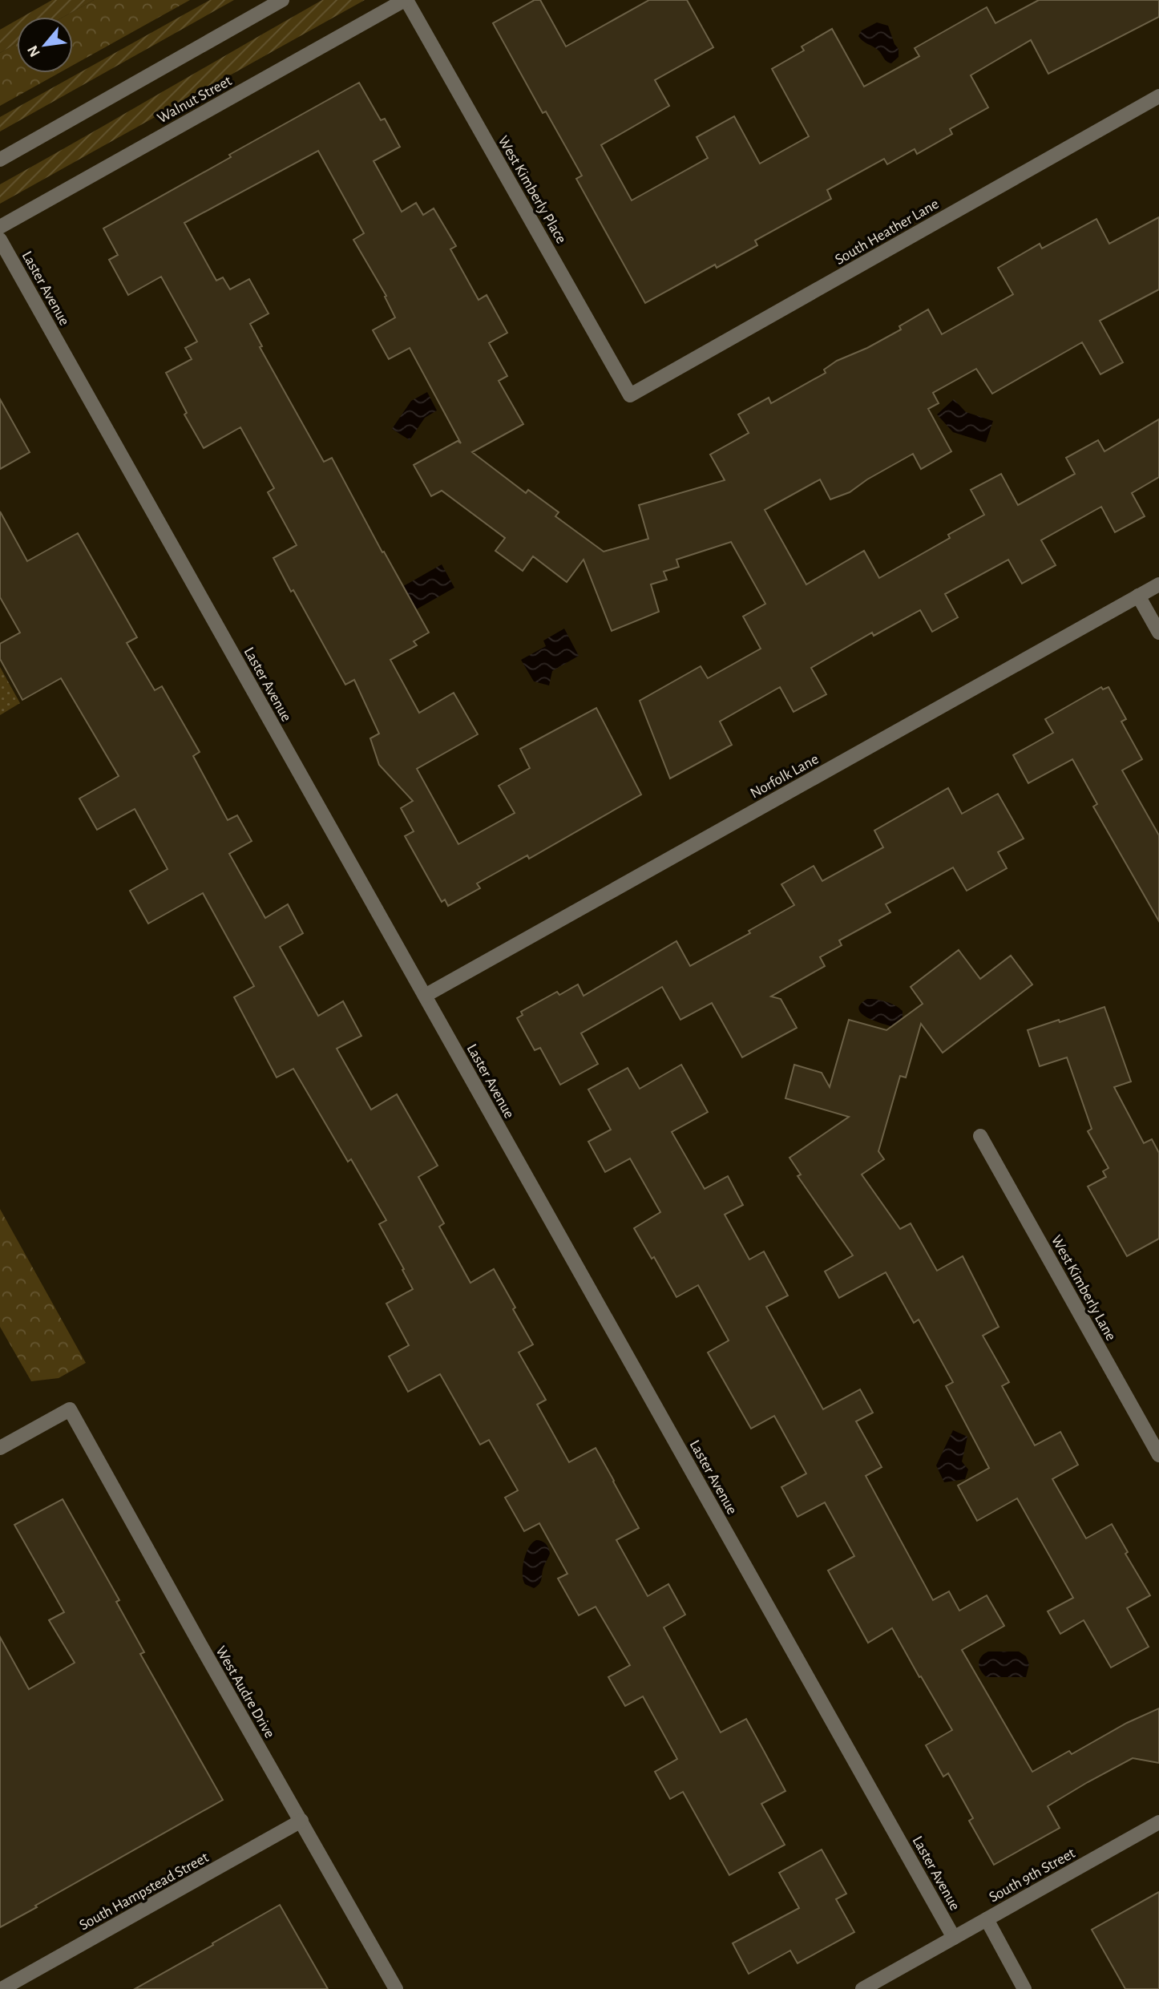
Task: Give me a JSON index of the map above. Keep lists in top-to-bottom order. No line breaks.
{"streets":{"street":["Walnut Street","West Kimberly Place","South Heather Lane","Laster Avenue","Norfolk Lane","West Kimberly Lane","West Audre Drive","South 9th Street","South Hampstead Street"]},"crossings":[["Walnut Street","West Kimberly Place"],["West Kimberly Place","South Heather Lane"],["Laster Avenue","Norfolk Lane"],["Laster Avenue","South 9th Street"],["West Audre Drive","South Hampstead Street"]],"north":"bottom left"}
